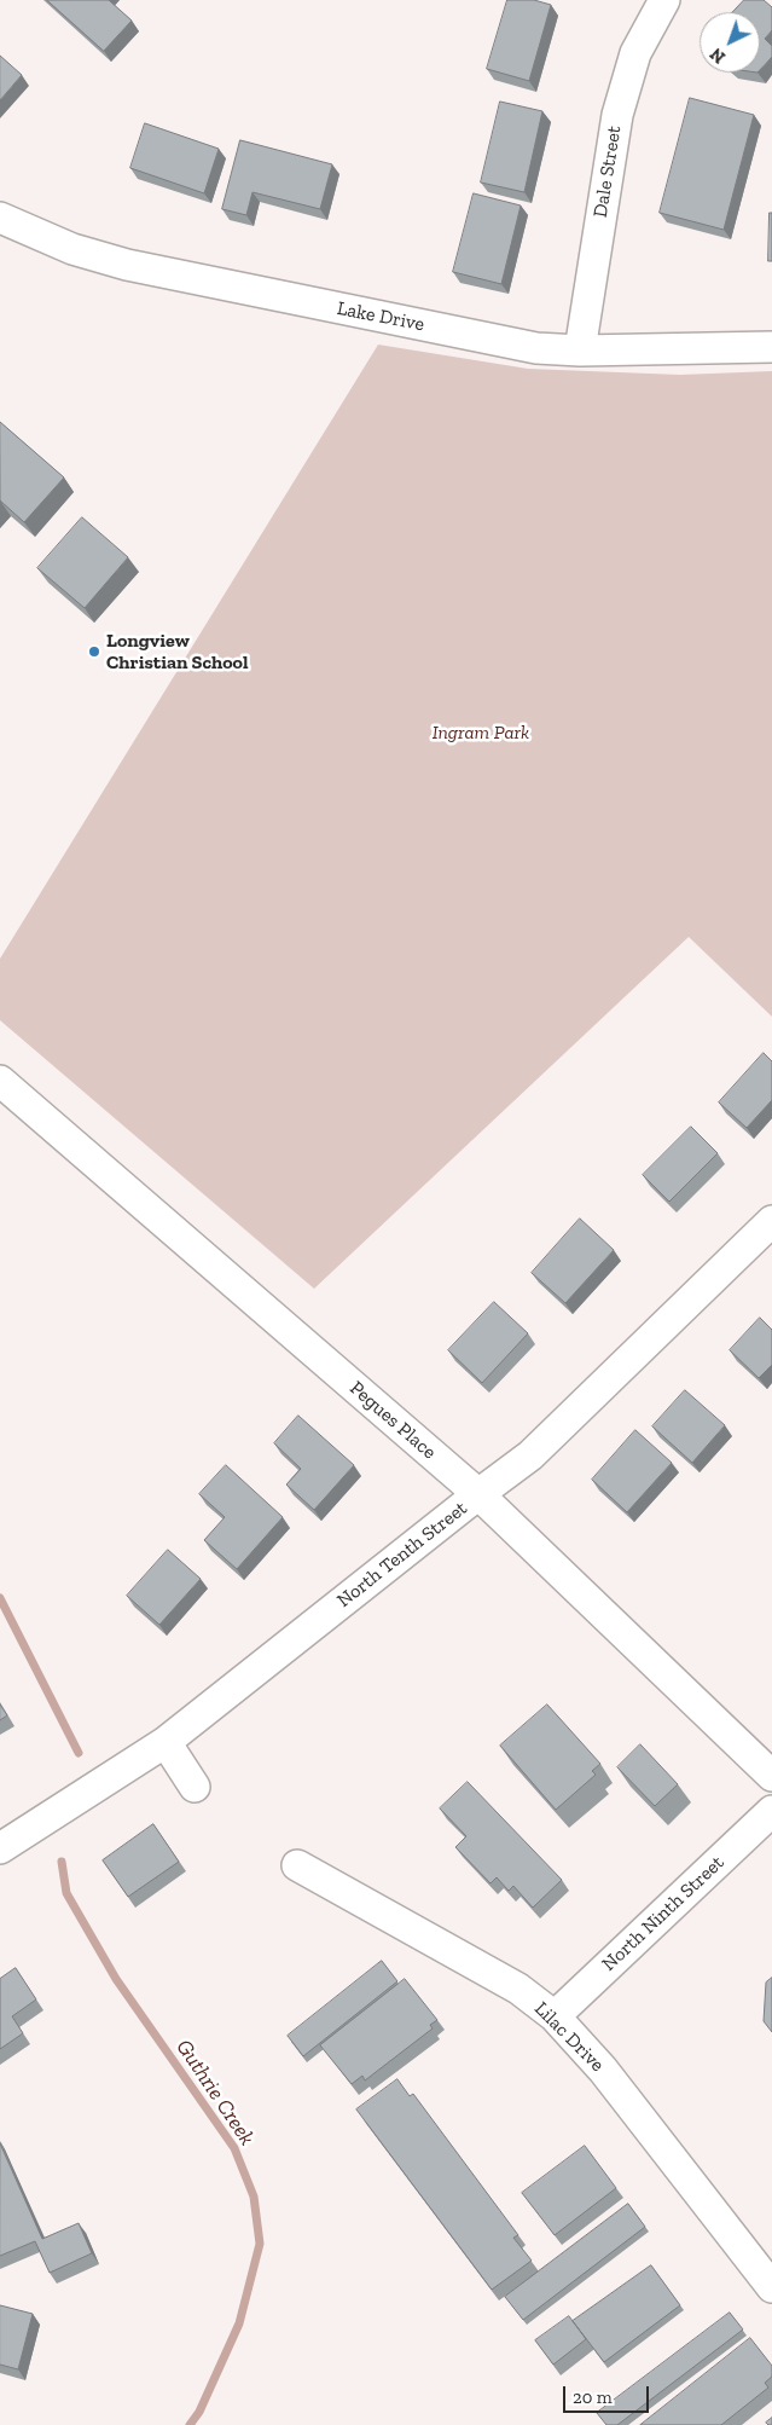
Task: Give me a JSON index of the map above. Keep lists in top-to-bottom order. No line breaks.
{"streets":{"street":["Dale Street","Lake Drive","Pegues Place","North Tenth Street","North Ninth Street","Lilac Drive"]},"crossings":[["Dale Street","Lake Drive"],["Pegues Place","North Tenth Street"],["North Ninth Street","Lilac Drive"]],"water":["Guthrie Creek"],"parks":["Ingram Park"],"places":["Longview Christian School"],"scale_bar":"20 m","north":"bottom left"}
